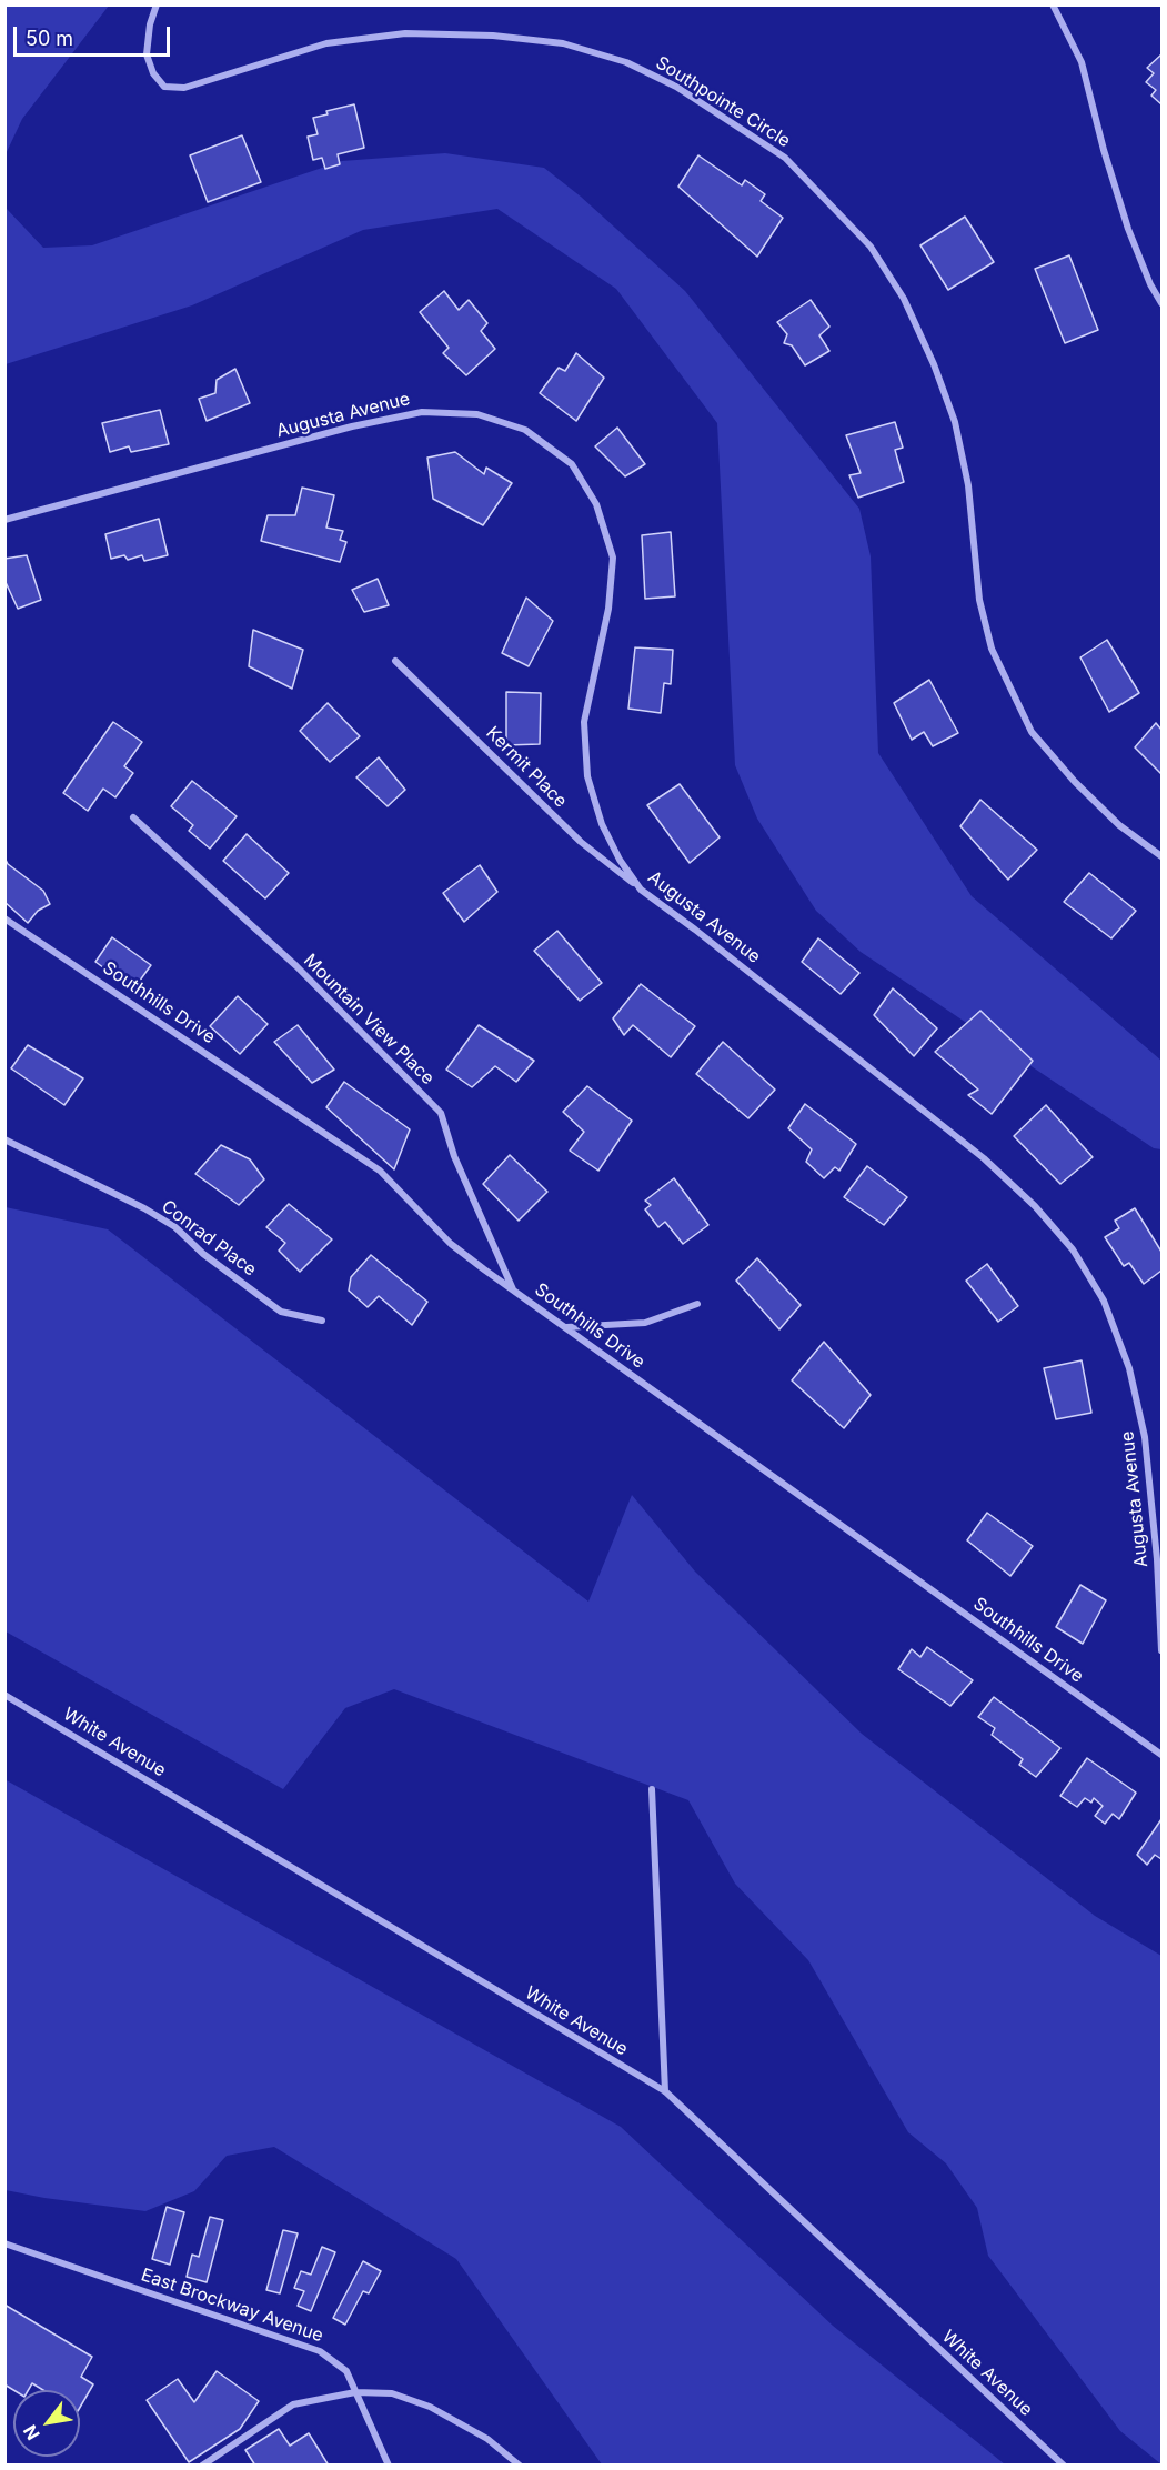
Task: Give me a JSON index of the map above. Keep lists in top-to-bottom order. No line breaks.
{"streets":{"street":["Southpointe Circle","Augusta Avenue","Kermit Place","Southhills Drive","Mountain View Place","Conrad Place","White Avenue","East Brockway Avenue"]},"crossings":[["Augusta Avenue","Kermit Place"],["Southhills Drive","Mountain View Place"]],"scale_bar":"50 m","north":"bottom left"}
